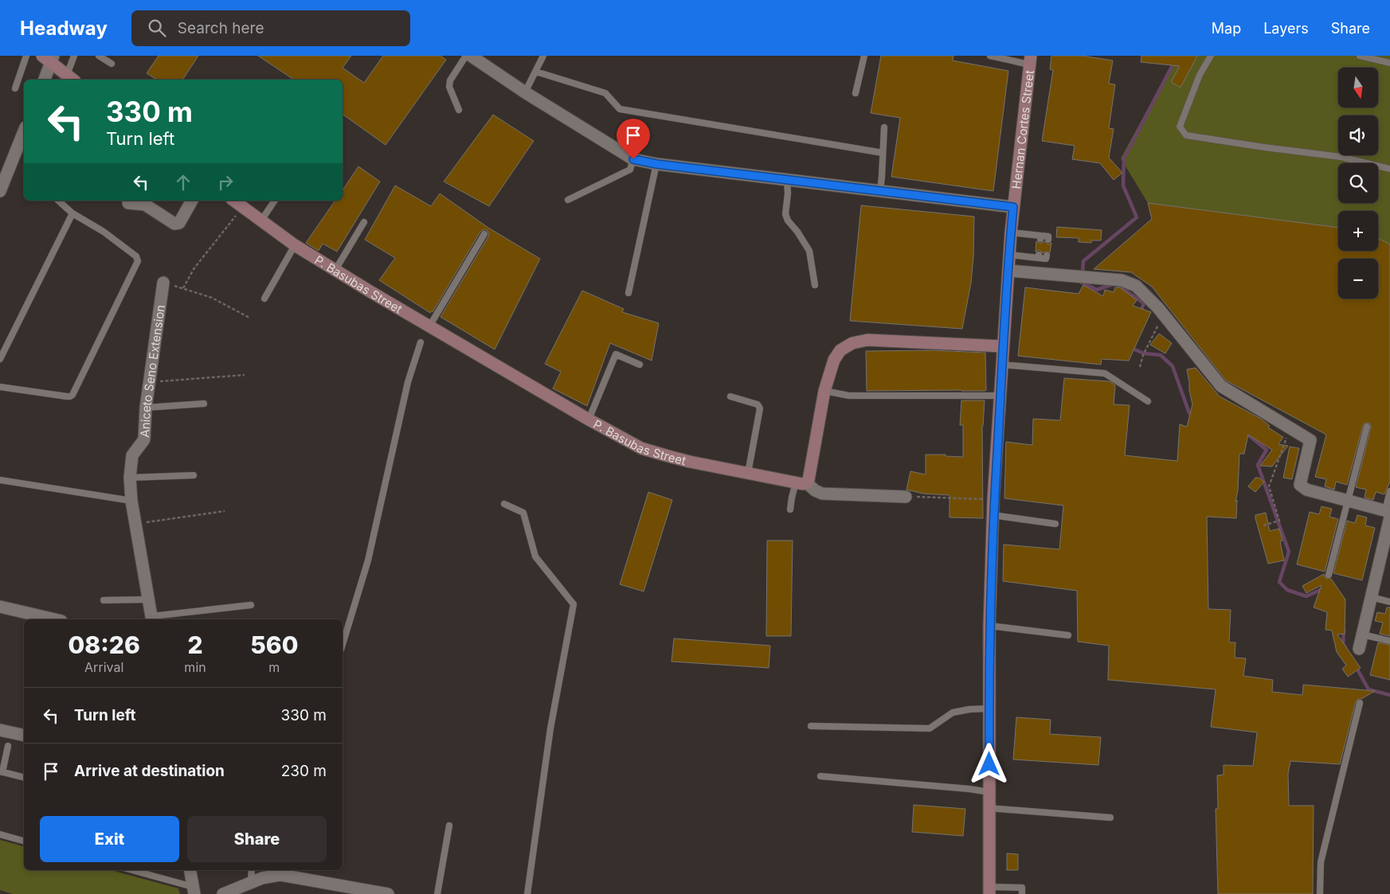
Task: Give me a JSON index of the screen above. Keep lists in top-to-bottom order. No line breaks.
{"streets":{"street":["Hernan Cortes Street","P. Basubas Street","Aniceto Seno Extension"]},"north":"bottom","page":{"header":"Headway","search":"Search here","nav":["Map","Layers","Share"],"map_buttons":["+","−"],"turn":["330 m","Turn left"],"eta":["08:26","Arrival","2","min","560","m"],"list":[{"name":"Turn left","value":"330 m"},{"name":"Arrive at destination","value":"230 m"}],"buttons":["Exit","Share"]}}
